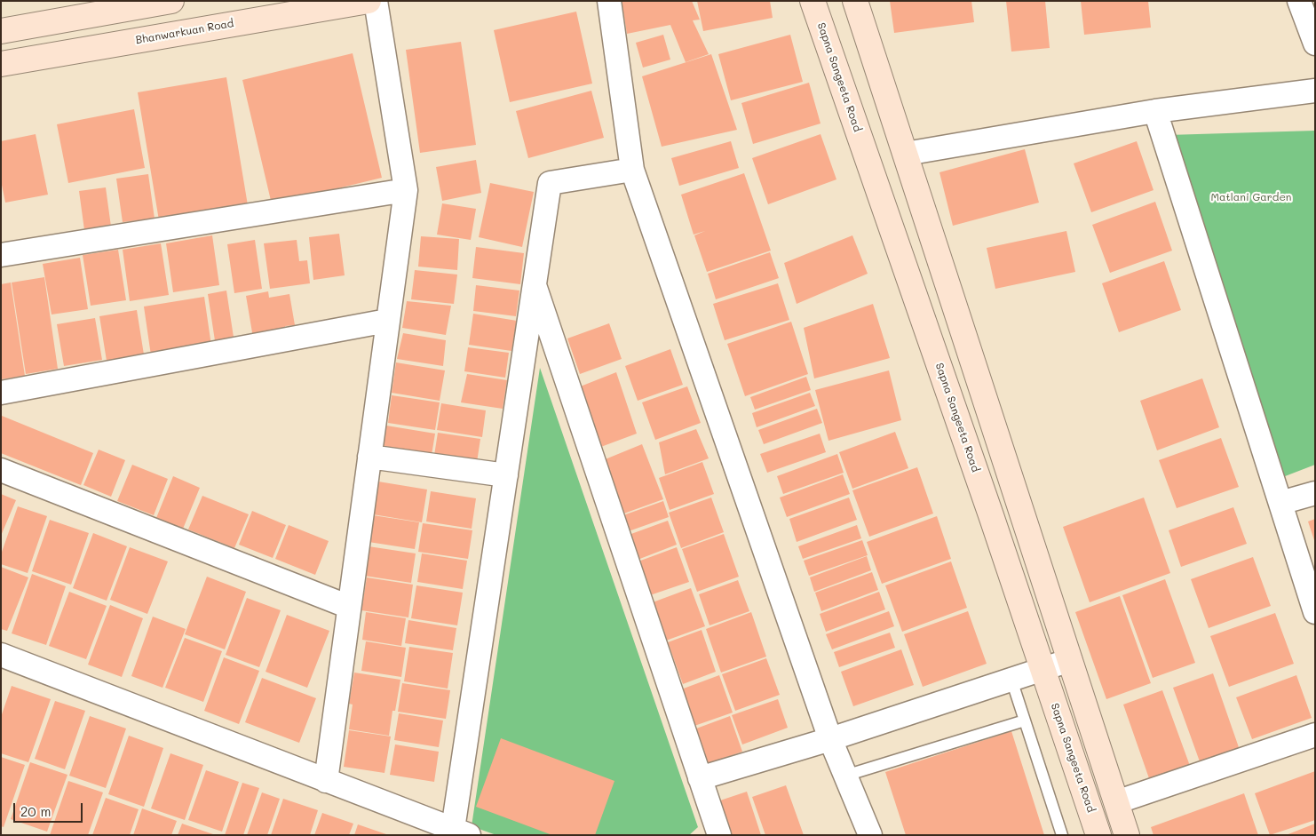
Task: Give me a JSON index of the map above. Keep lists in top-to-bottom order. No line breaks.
{"streets":{"main road":["Bhanwarkuan Road","Sapna Sangeeta Road"]},"parks":["Matlani Garden"],"scale_bar":"20 m"}
